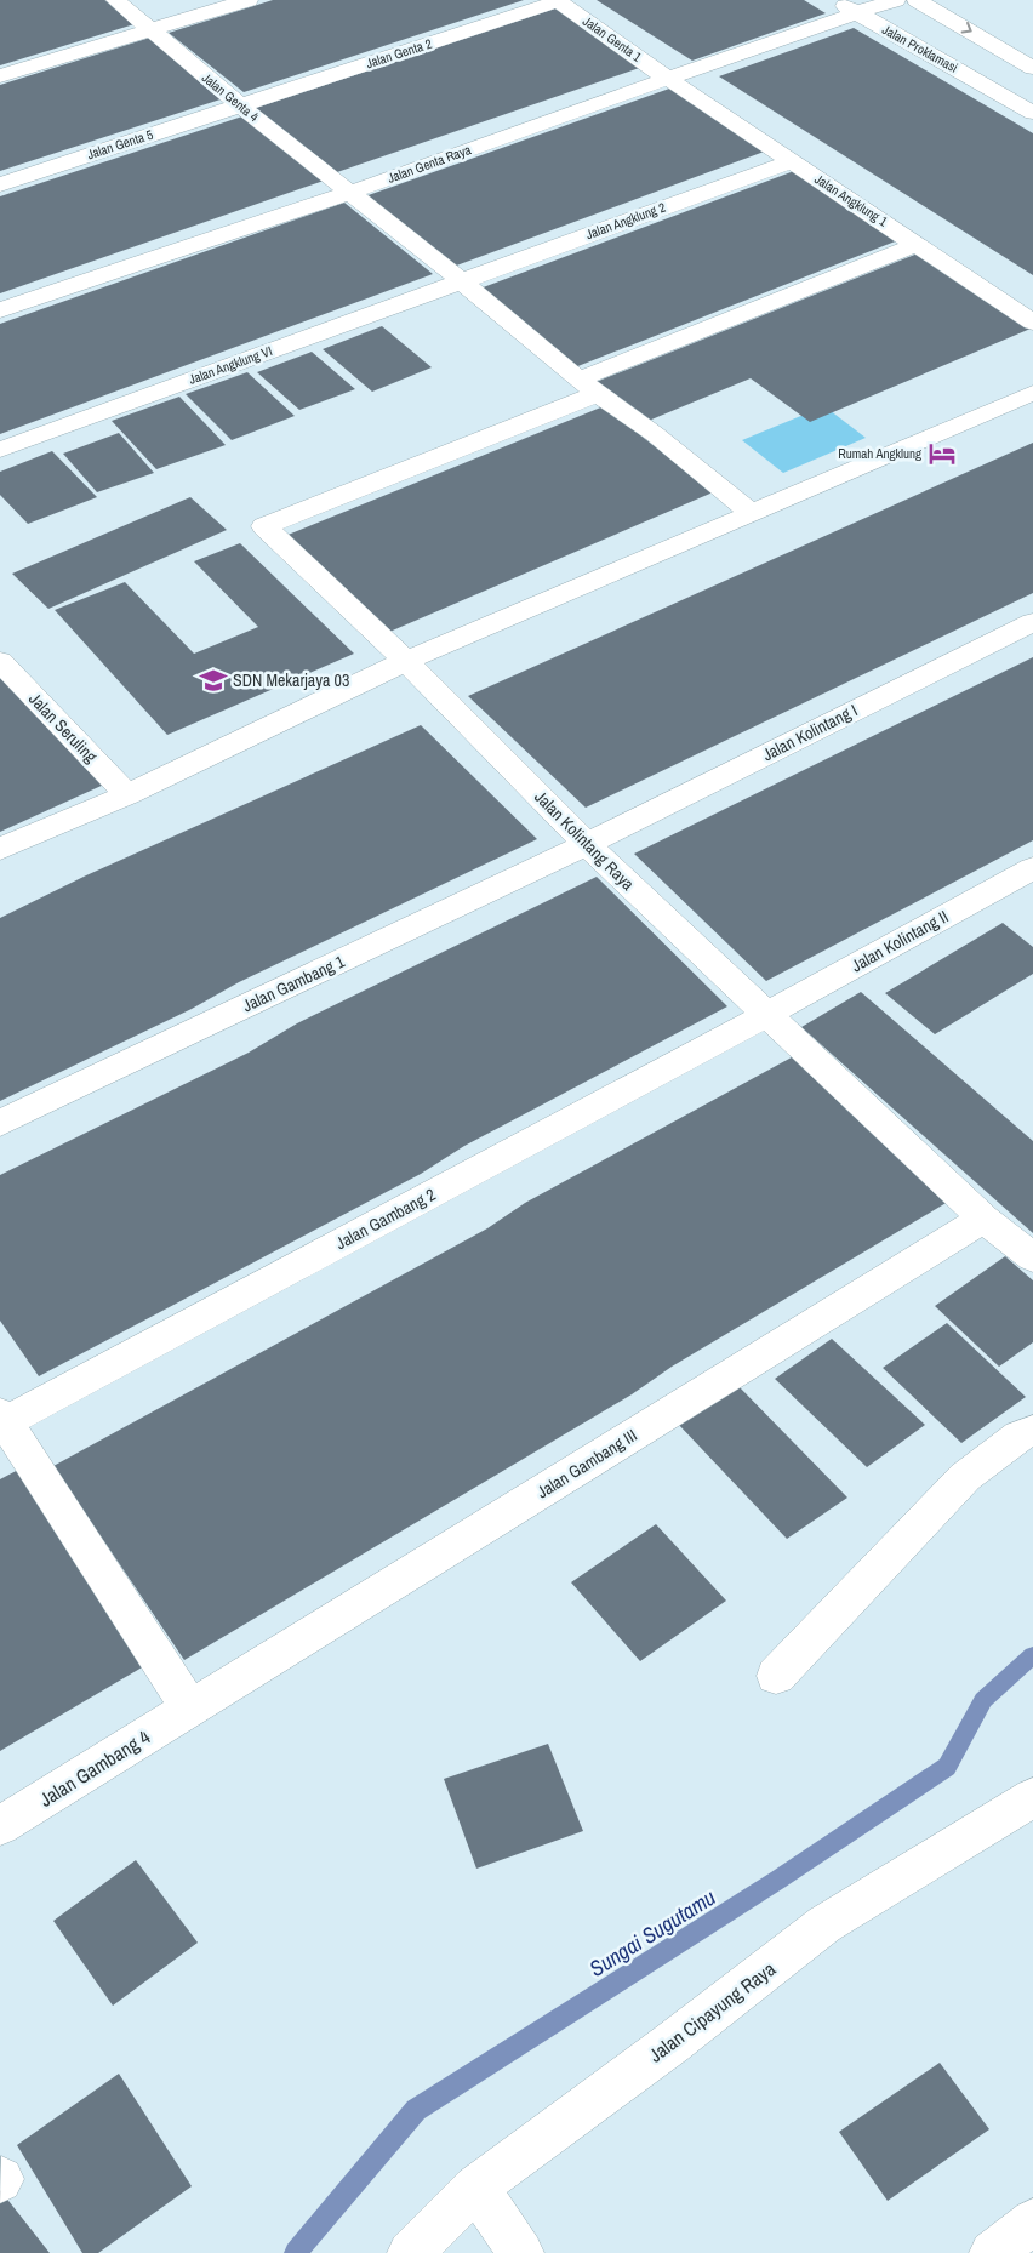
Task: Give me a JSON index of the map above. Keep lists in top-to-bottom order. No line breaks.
{"streets":{"street":["Jalan Genta 1","Jalan Proklamasi","Jalan Genta 2","Jalan Genta 4","Jalan Genta 5","Jalan Genta Raya","Jalan Angklung 1","Jalan Angklung 2","Jalan Angklung VI","Jalan Seruling","Jalan Kolintang I","Jalan Kolintang Raya","Jalan Kolintang II","Jalan Gambang 1","Jalan Gambang 2","Jalan Gambang III","Jalan Gambang 4","Jalan Cipayung Raya"]},"crossings":[["Jalan Genta 1","Jalan Genta 2"],["Jalan Genta 1","Jalan Genta Raya"],["Jalan Genta 1","Jalan Angklung 1"],["Jalan Proklamasi","Jalan Genta Raya"],["Jalan Genta 2","Jalan Genta 4"],["Jalan Genta 2","Jalan Genta 5"],["Jalan Genta 4","Jalan Genta 5"],["Jalan Genta 4","Jalan Genta Raya"],["Jalan Genta 4","Jalan Angklung 2"],["Jalan Genta 4","Jalan Angklung VI"],["Jalan Genta 4","Jalan Kolintang Raya"],["Jalan Genta Raya","Jalan Angklung 1"],["Jalan Angklung 1","Jalan Angklung 2"],["Jalan Angklung 2","Jalan Angklung VI"],["Jalan Kolintang I","Jalan Kolintang Raya"],["Jalan Kolintang I","Jalan Gambang 1"],["Jalan Kolintang Raya","Jalan Kolintang II"],["Jalan Kolintang Raya","Jalan Gambang 1"],["Jalan Kolintang Raya","Jalan Gambang 2"],["Jalan Kolintang Raya","Jalan Gambang III"],["Jalan Kolintang II","Jalan Gambang 2"],["Jalan Gambang III","Jalan Gambang 4"]],"water":["Sungai Sugutamu"],"places":{"hotel":["Rumah Angklung"],"school or university":["SDN Mekarjaya 03"]}}
